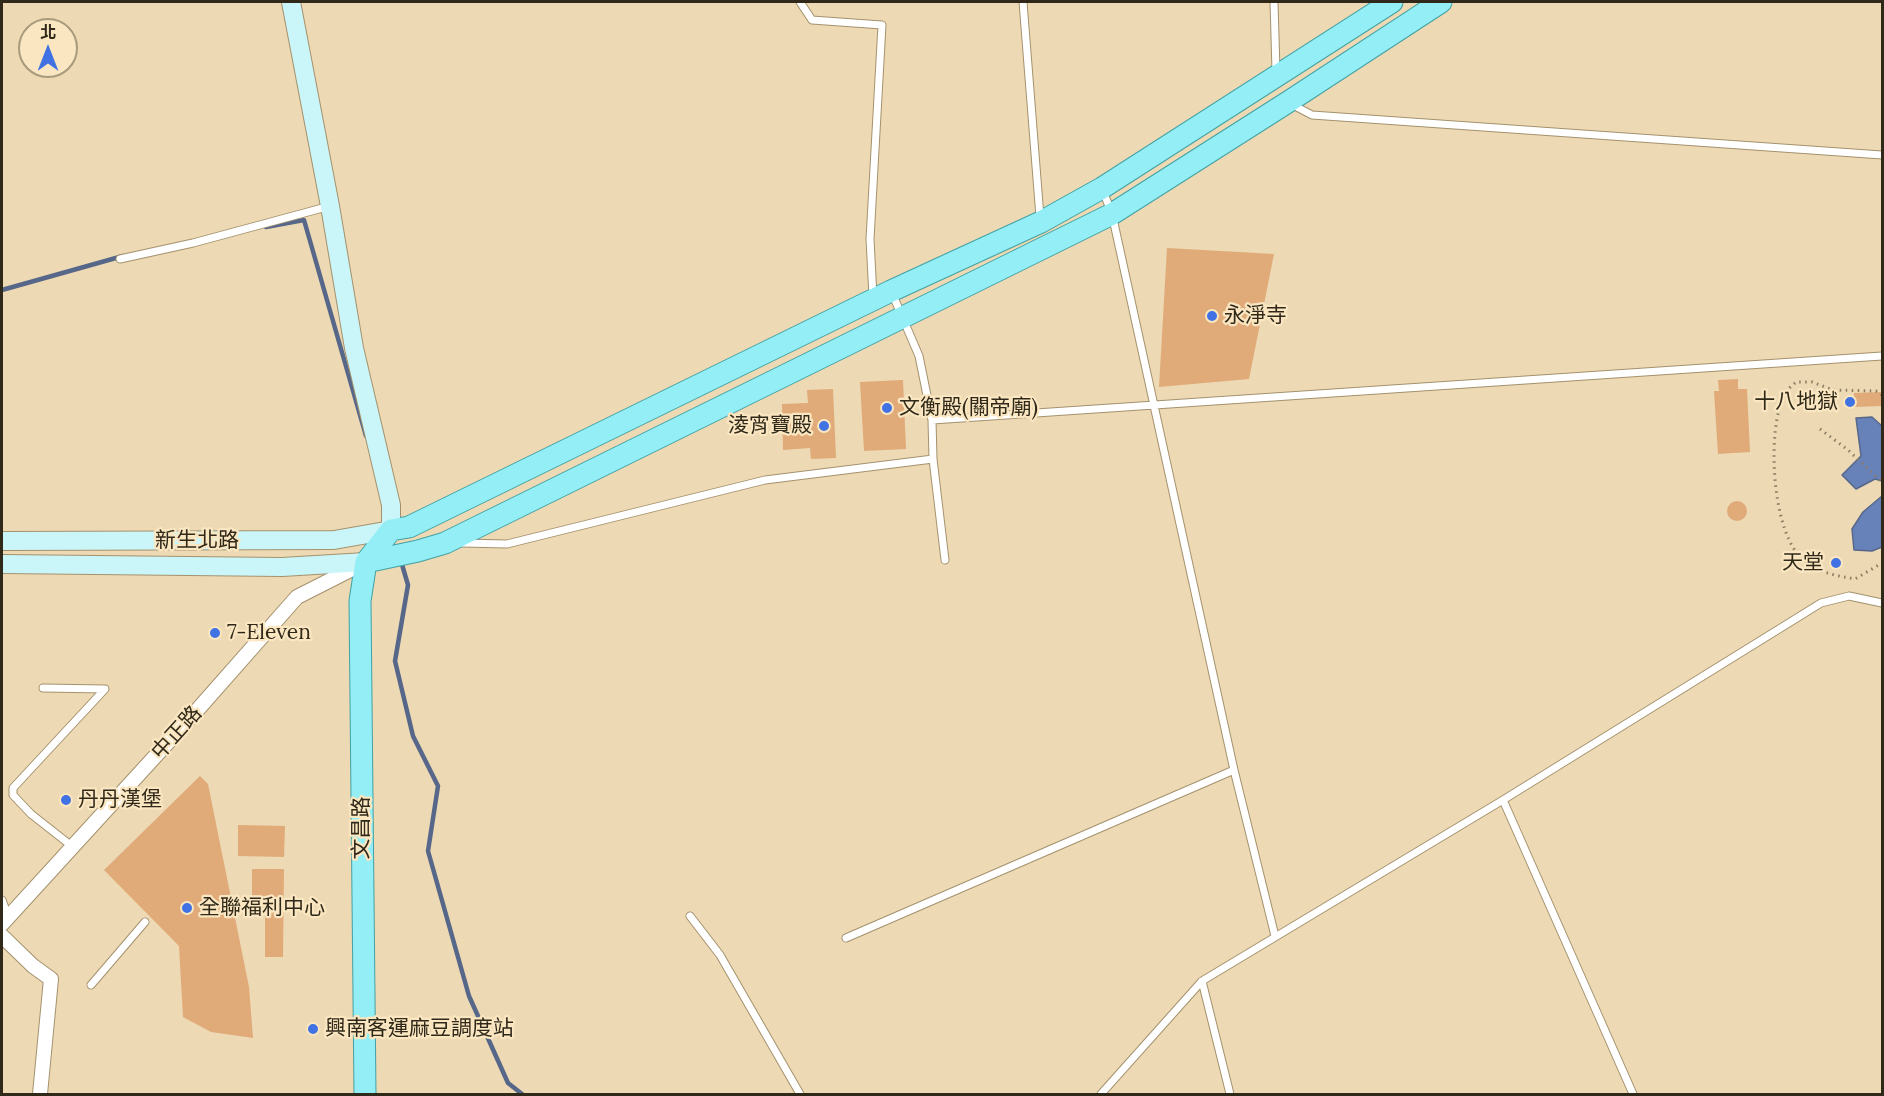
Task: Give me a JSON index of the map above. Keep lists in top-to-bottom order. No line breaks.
{"streets":{"main road":["新生北路","文昌路"],"street":["中正路"]},"crossings":[["新生北路","中正路"],["新生北路","文昌路"],["中正路","文昌路"]],"places":["永淨寺","十八地獄","文衡殿(關帝廟)","淩宵寶殿","天堂","7-Eleven","丹丹漢堡","全聯福利中心","興南客運麻豆調度站"],"north":"top"}
